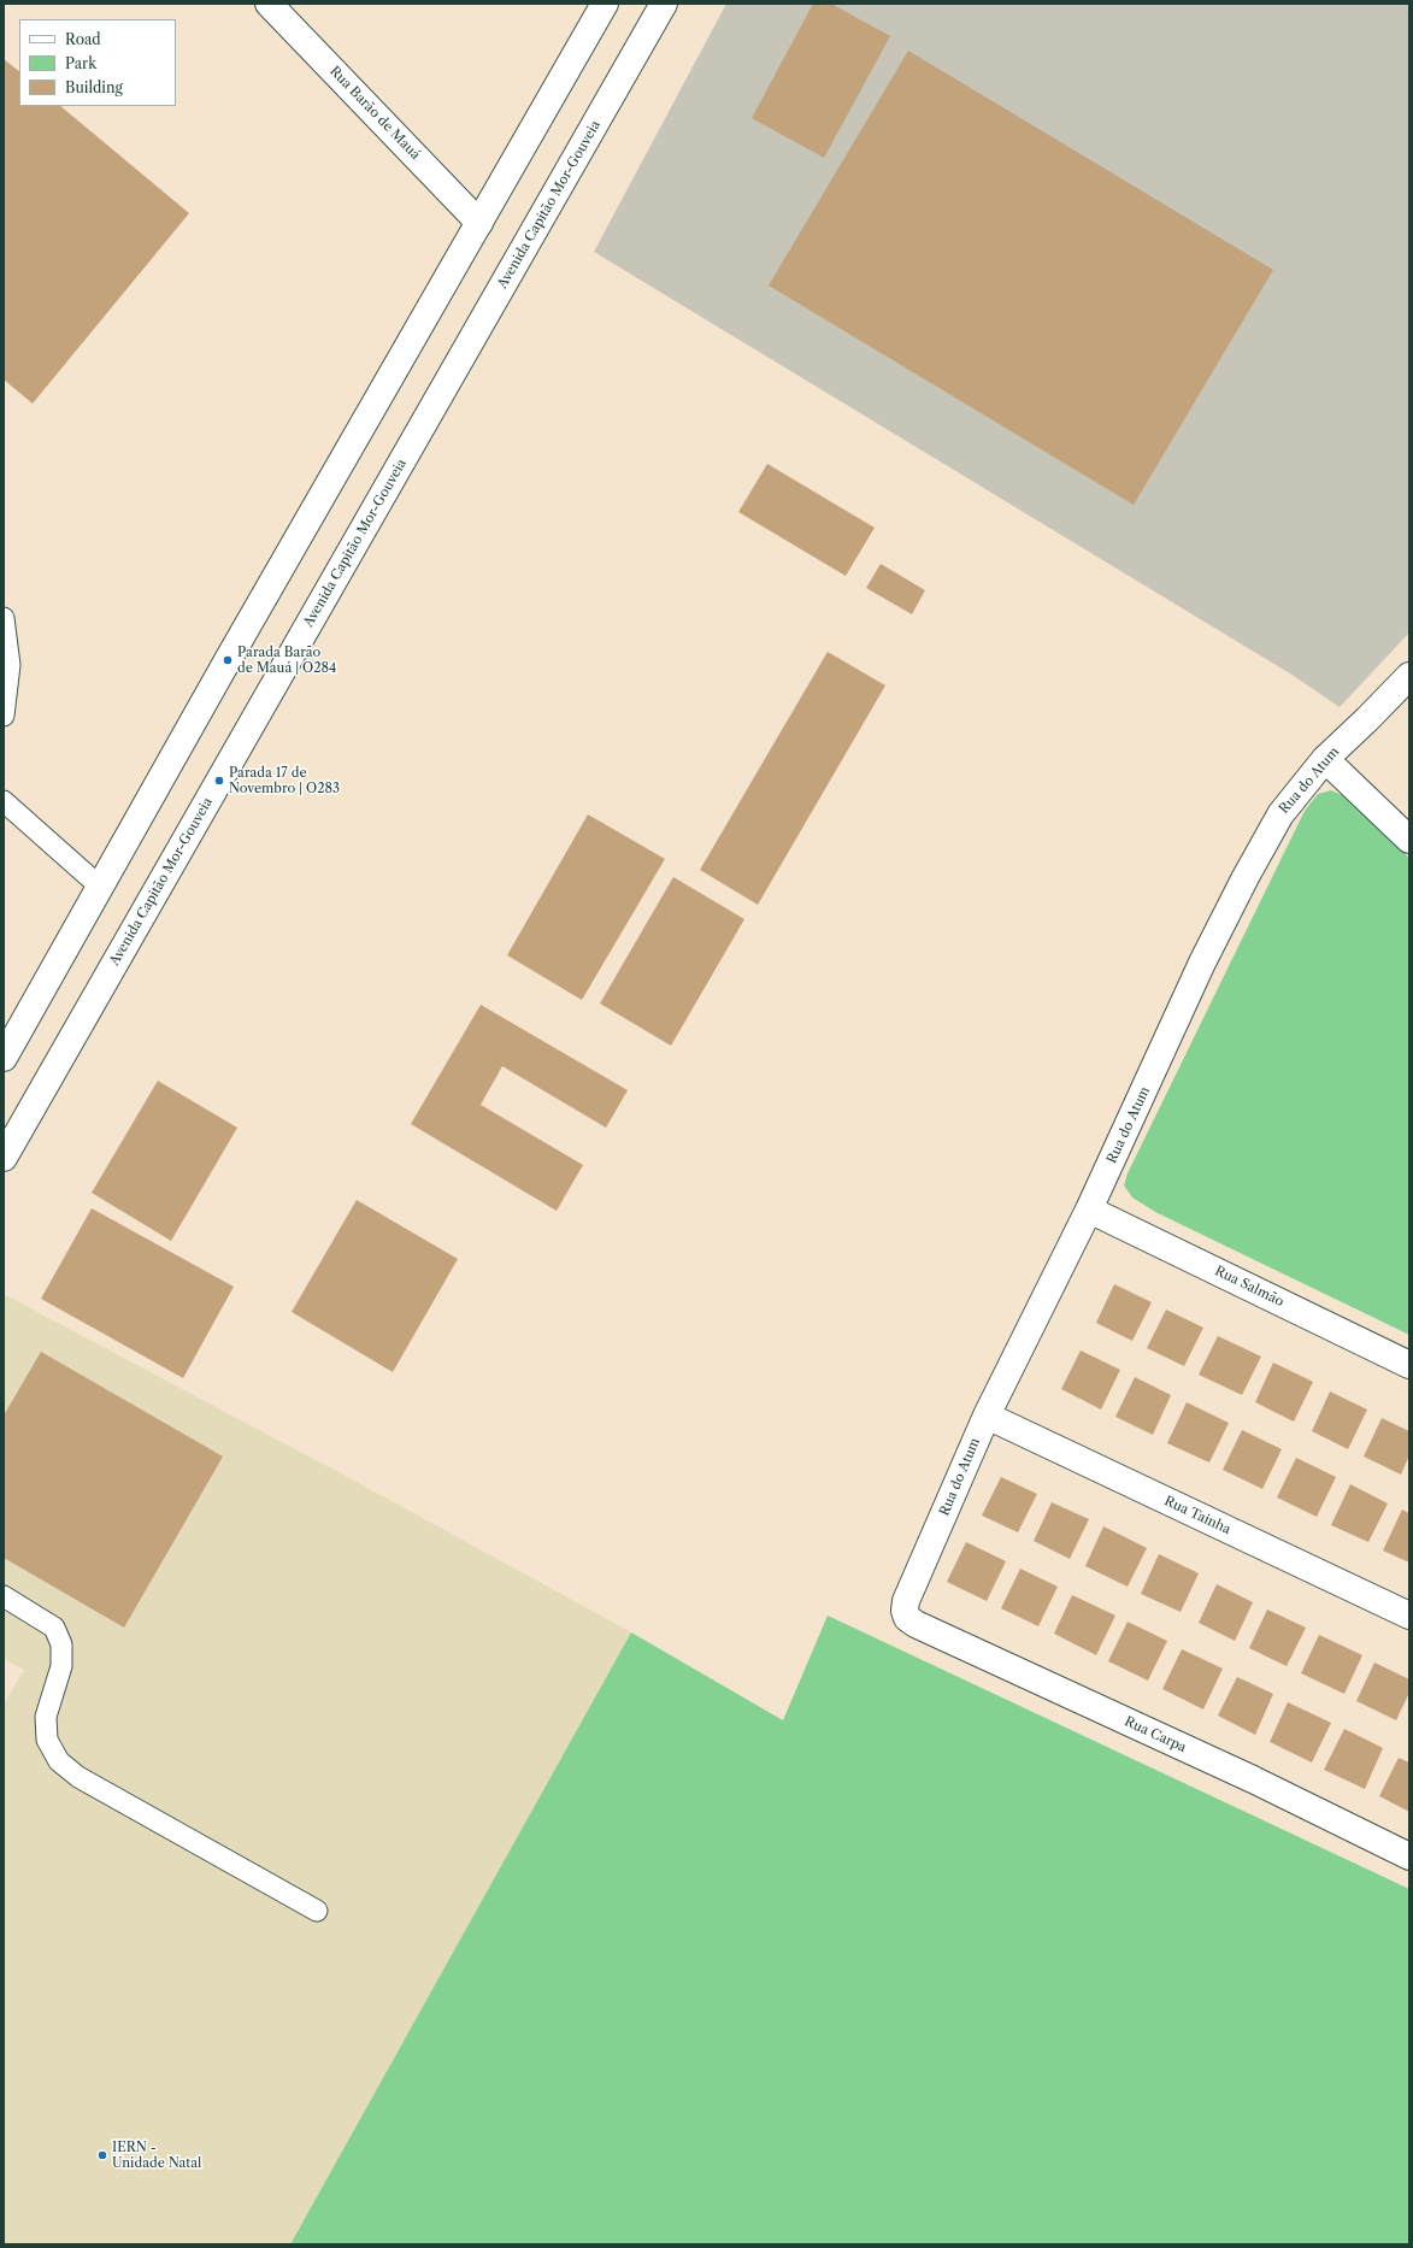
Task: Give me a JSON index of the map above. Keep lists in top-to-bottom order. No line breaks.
{"streets":{"street":["Rua Barão de Mauá","Avenida Capitão Mor-Gouveia","Rua do Atum","Rua Salmão","Rua Tainha","Rua Carpa"]},"crossings":[["Rua do Atum","Rua Salmão"],["Rua do Atum","Rua Tainha"],["Rua do Atum","Rua Carpa"]],"places":["Parada Barão de Mauá | O284","Parada 17 de Novembro | O283","IERN - Unidade Natal"],"legend":["Road","Park","Building"]}
